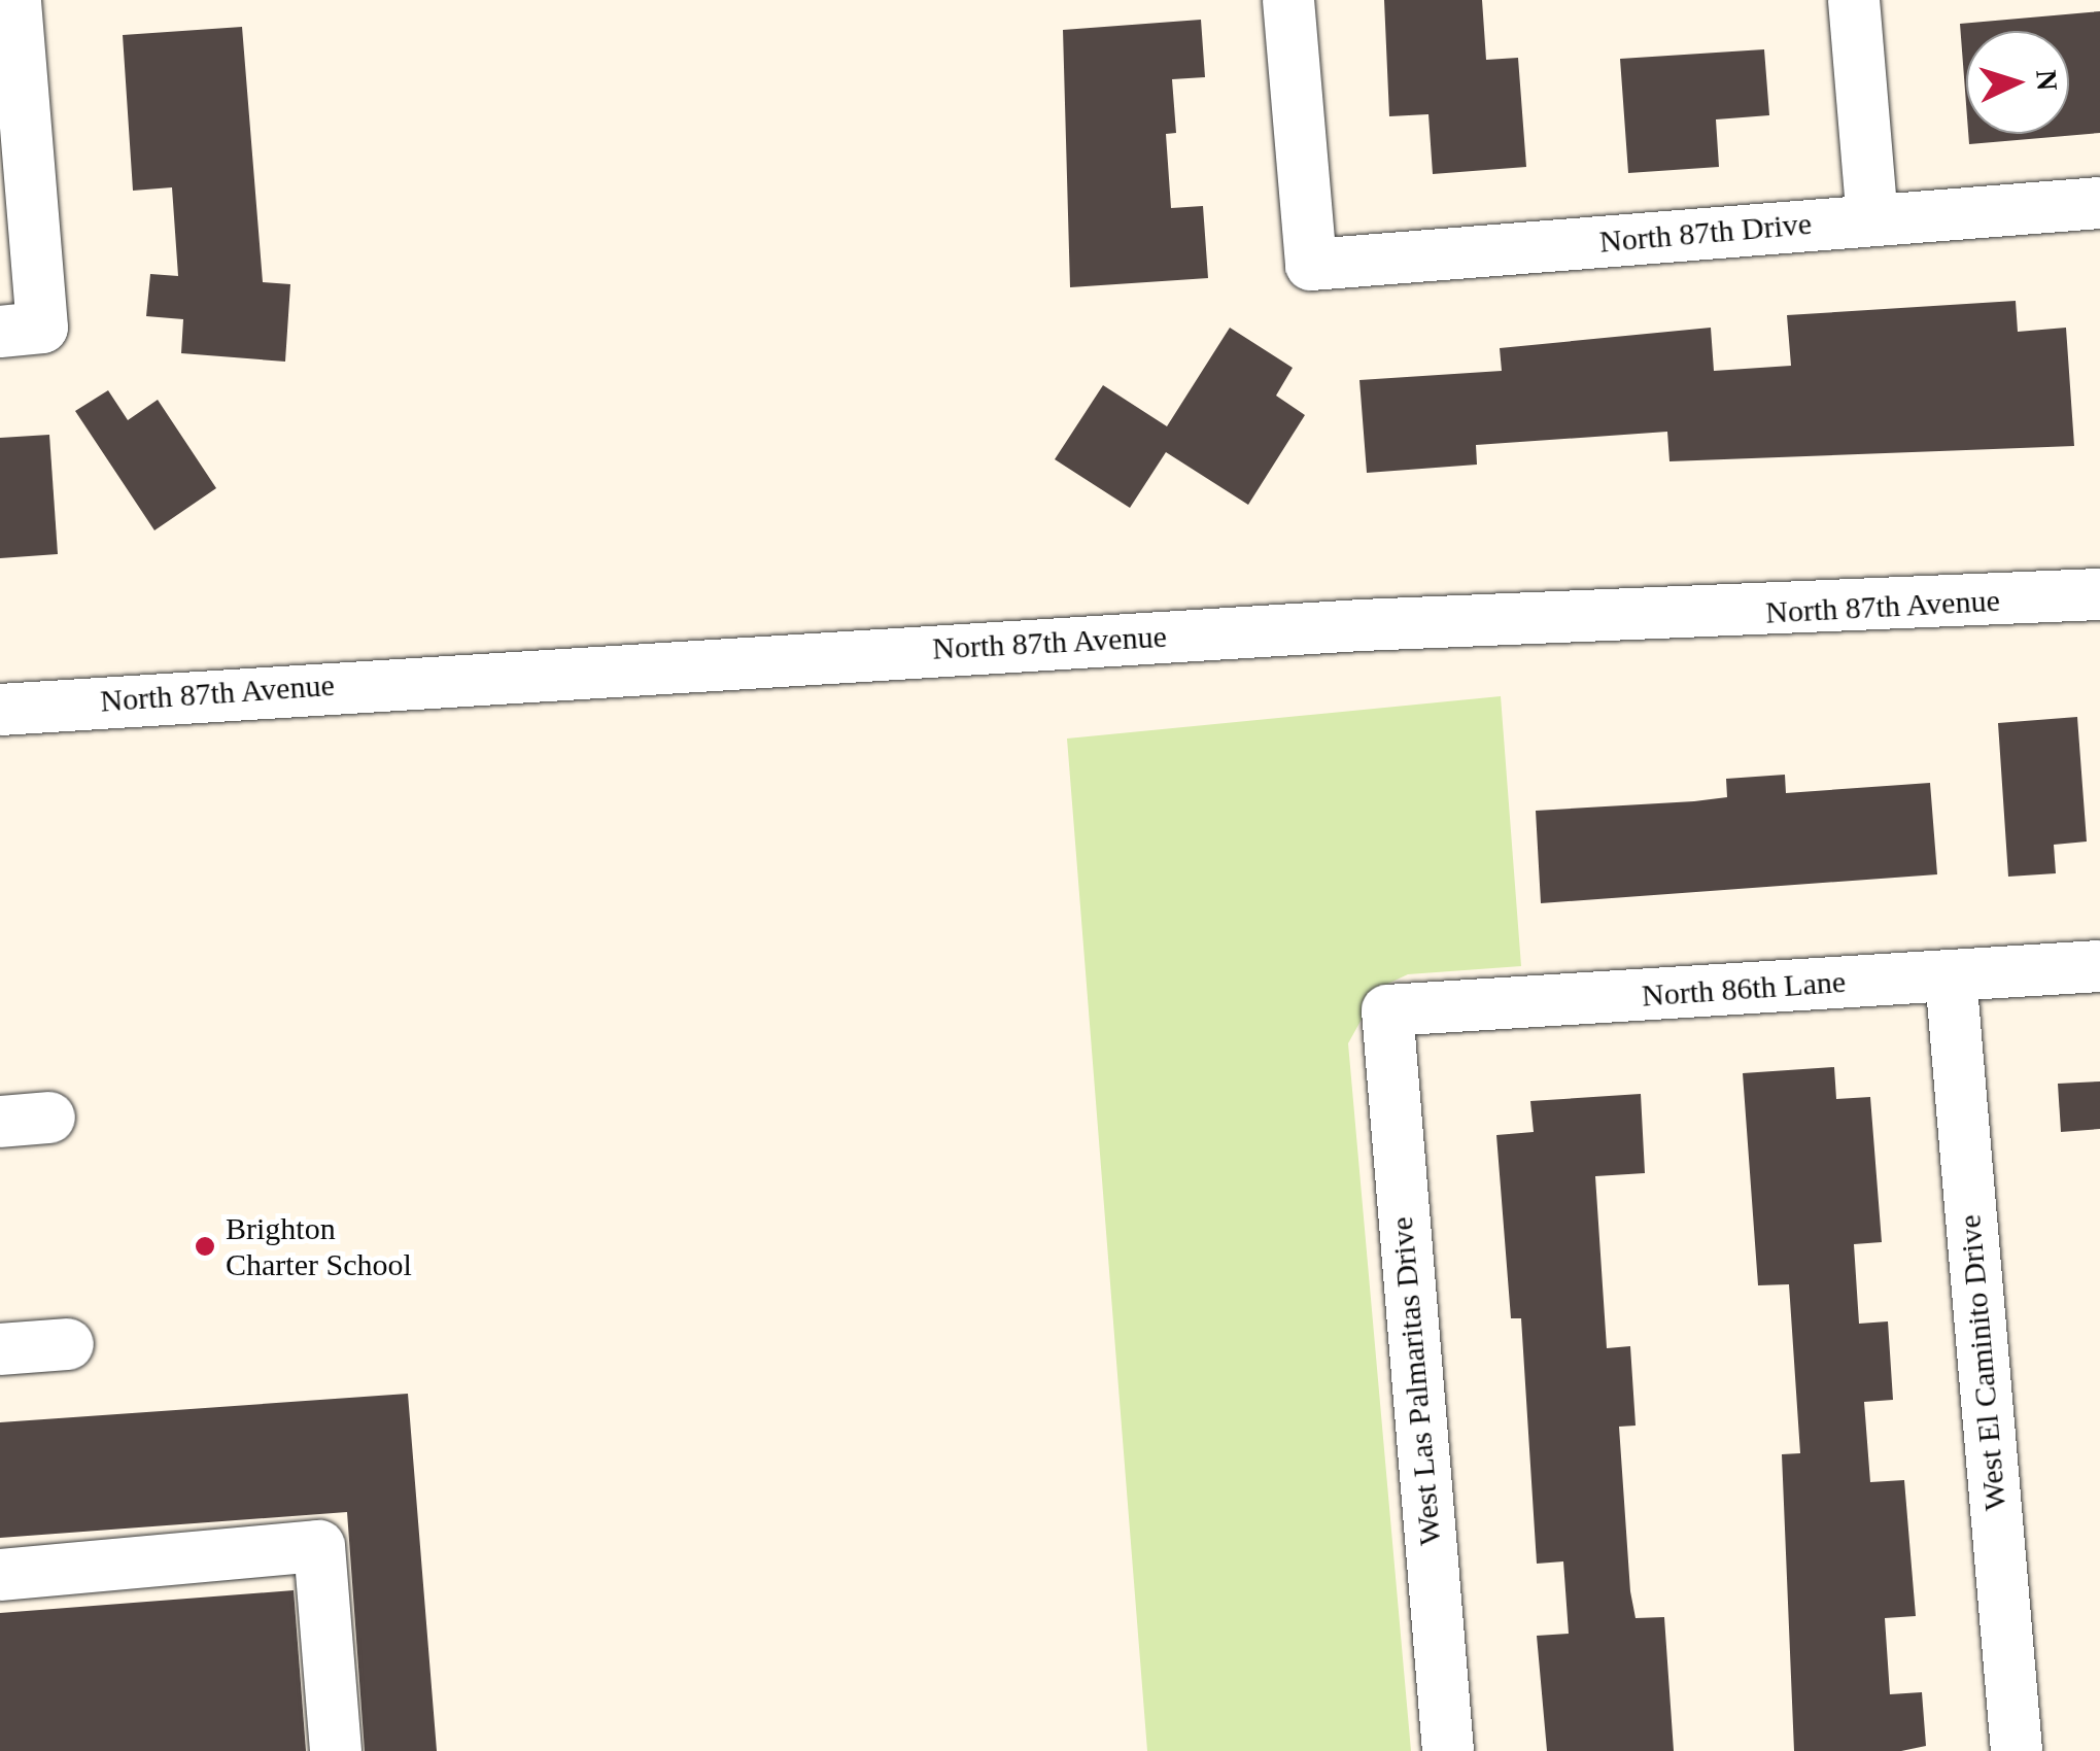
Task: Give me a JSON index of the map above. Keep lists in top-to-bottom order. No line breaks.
{"streets":{"street":["North 87th Drive","North 87th Avenue","North 86th Lane","West El Caminito Drive","West Las Palmaritas Drive"]},"crossings":[["North 86th Lane","West El Caminito Drive"],["North 86th Lane","West Las Palmaritas Drive"]],"places":["Brighton Charter School"],"north":"right"}
